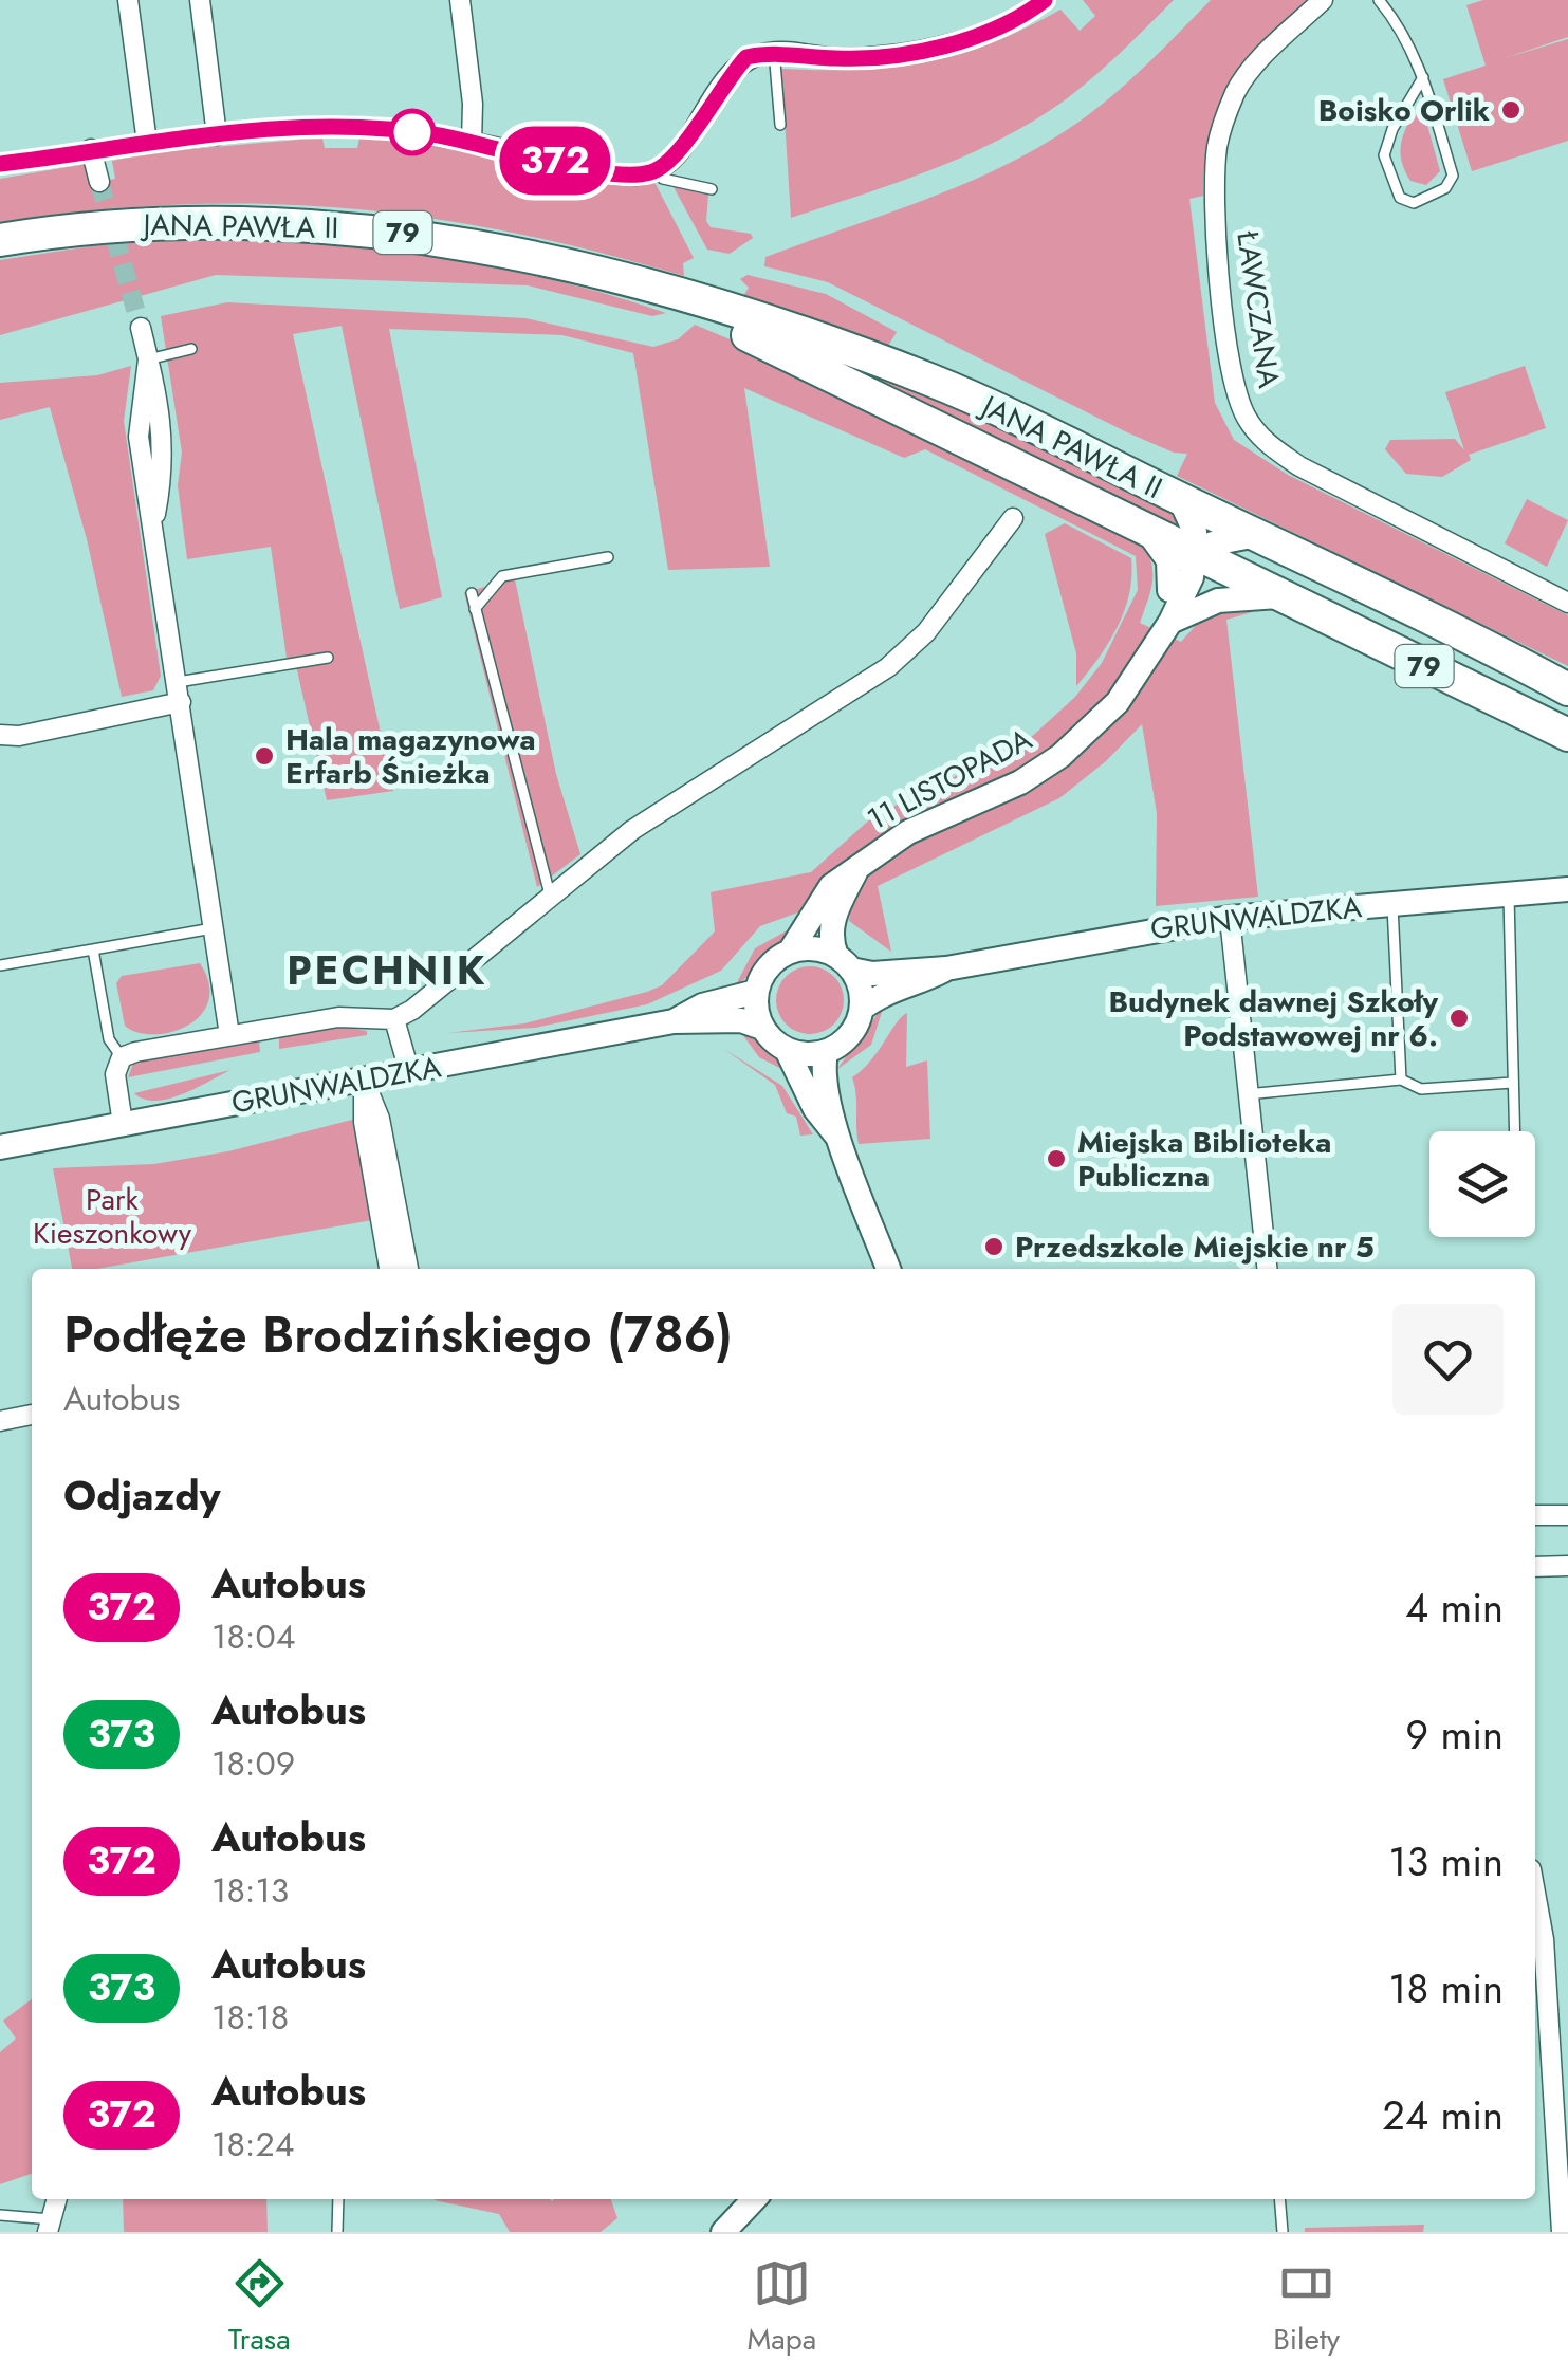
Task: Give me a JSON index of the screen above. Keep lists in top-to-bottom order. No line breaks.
{"streets":{"main road":["JANA PAWŁA II","79"],"street":["ŁAWCZANA","11 LISTOPADA","GRUNWALDZKA"]},"crossings":[["JANA PAWŁA II","79"],["79","11 LISTOPADA"],["11 LISTOPADA","GRUNWALDZKA"]],"districts":["PECHNIK"],"parks":["Park Kieszonkowy"],"places":["Boisko Orlik","Hala magazynowa Erfarb Śnieżka","Budynek dawnej Szkoły Podstawowej nr 6.","Miejska Biblioteka Publiczna","Przedszkole Miejskie nr 5"],"lines":["bus line 372"],"page":{"on_map":"372","heading":[["Podłęże Brodzińskiego (786)","Autobus"],"Odjazdy"],"list":[{"mark":"372","name":"Autobus","note":"18:04","value":"4 min"},{"mark":"373","name":"Autobus","note":"18:09","value":"9 min"},{"mark":"372","name":"Autobus","note":"18:13","value":"13 min"},{"mark":"373","name":"Autobus","note":"18:18","value":"18 min"},{"mark":"372","name":"Autobus","note":"18:24","value":"24 min"}],"tabs":["Trasa","Mapa","Bilety"]}}
